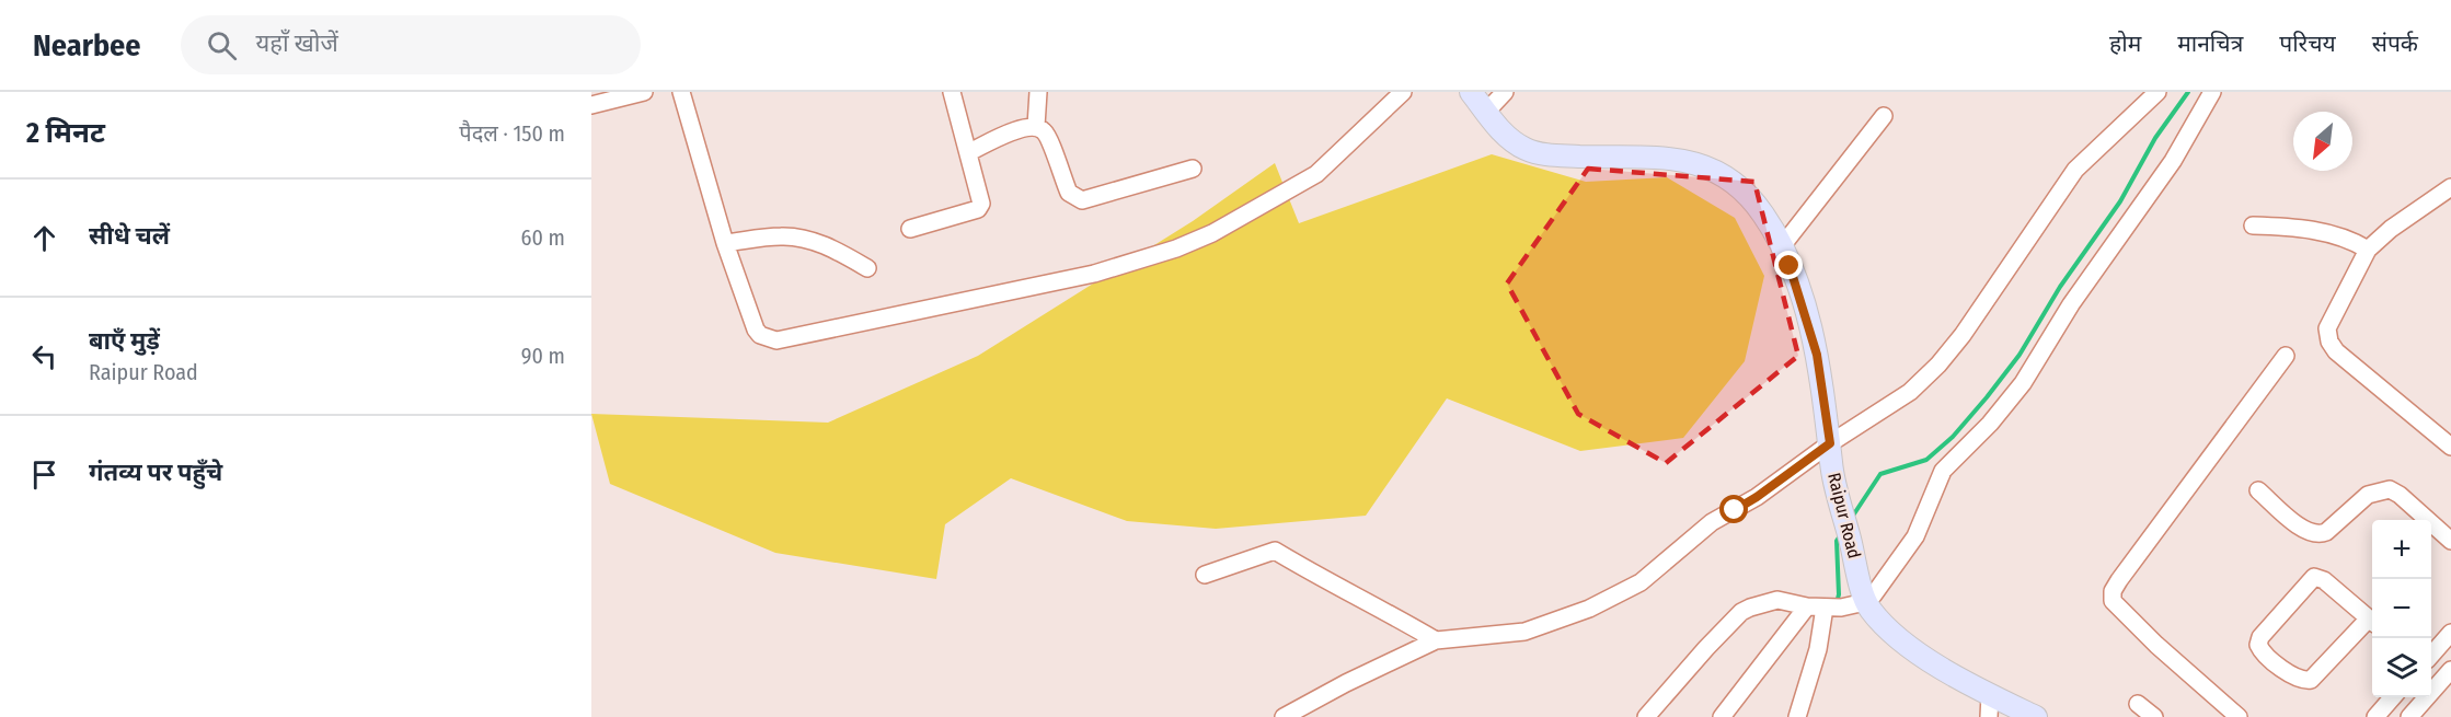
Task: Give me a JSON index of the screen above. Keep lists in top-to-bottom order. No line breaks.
{"streets":{"main road":["Raipur Road"]},"north":"bottom left","page":{"header":"Nearbee","search":"यहाँ खोजें","nav":["होम","मानचित्र","परिचय","संपर्क"],"heading":["2 मिनट","पैदल · 150 m"],"list":[["सीधे चलें","60 m"],["बाएँ मुड़ें","Raipur Road","90 m"],"गंतव्य पर पहुँचे"],"map_buttons":["+","−"]}}
